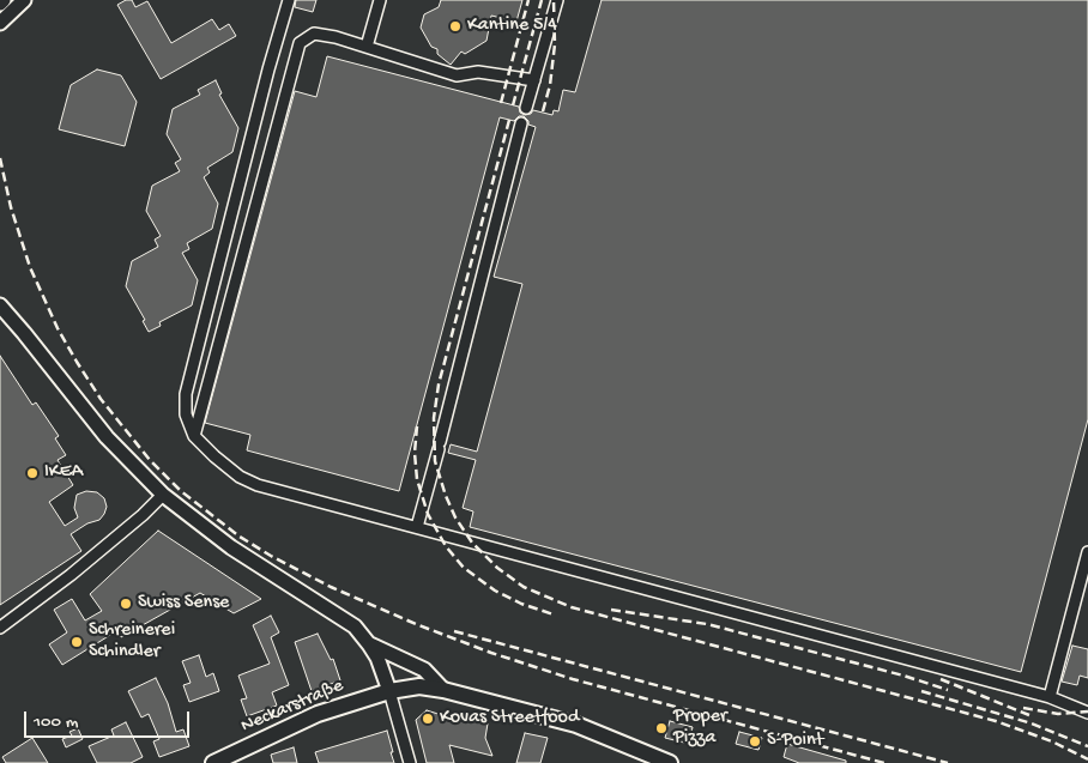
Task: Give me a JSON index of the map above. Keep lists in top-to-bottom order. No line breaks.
{"streets":{"main road":["Neckarstraße"]},"places":["Kantine 5/4","IKEA","Swiss Sense","Schreinerei Schindler","Kovas Streetfood","Proper Pizza","S-Point"],"scale_bar":"100 m"}
